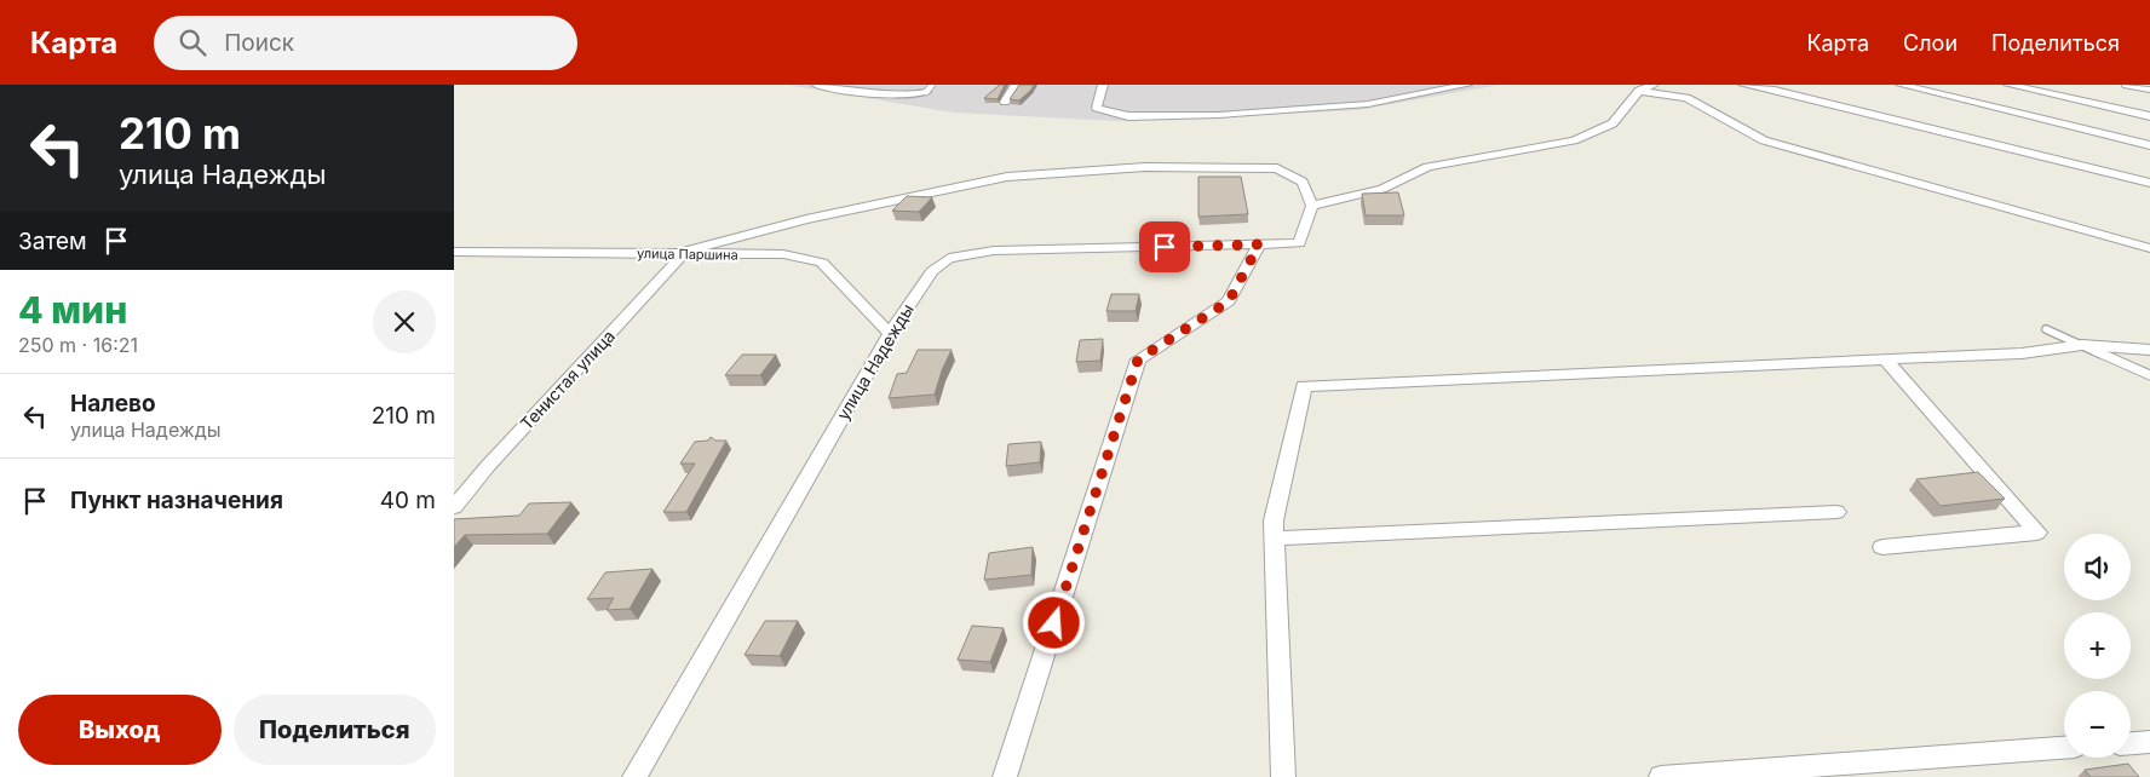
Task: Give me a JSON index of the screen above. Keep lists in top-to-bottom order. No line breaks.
{"streets":{"street":["улица Паршина","улица Надежды","Тенистая улица"]},"crossings":[["улица Паршина","улица Надежды"],["улица Паршина","Тенистая улица"]],"page":{"header":"Карта","search":"Поиск","nav":["Карта","Слои","Поделиться"],"turn":["210 m","улица Надежды"],"then":"Затем","heading":["4 мин","250 m · 16:21"],"list":[{"name":"Налево","note":"улица Надежды","value":"210 m"},{"name":"Пункт назначения","value":"40 m"}],"map_buttons":["+","−"],"buttons":["Выход","Поделиться"]}}
